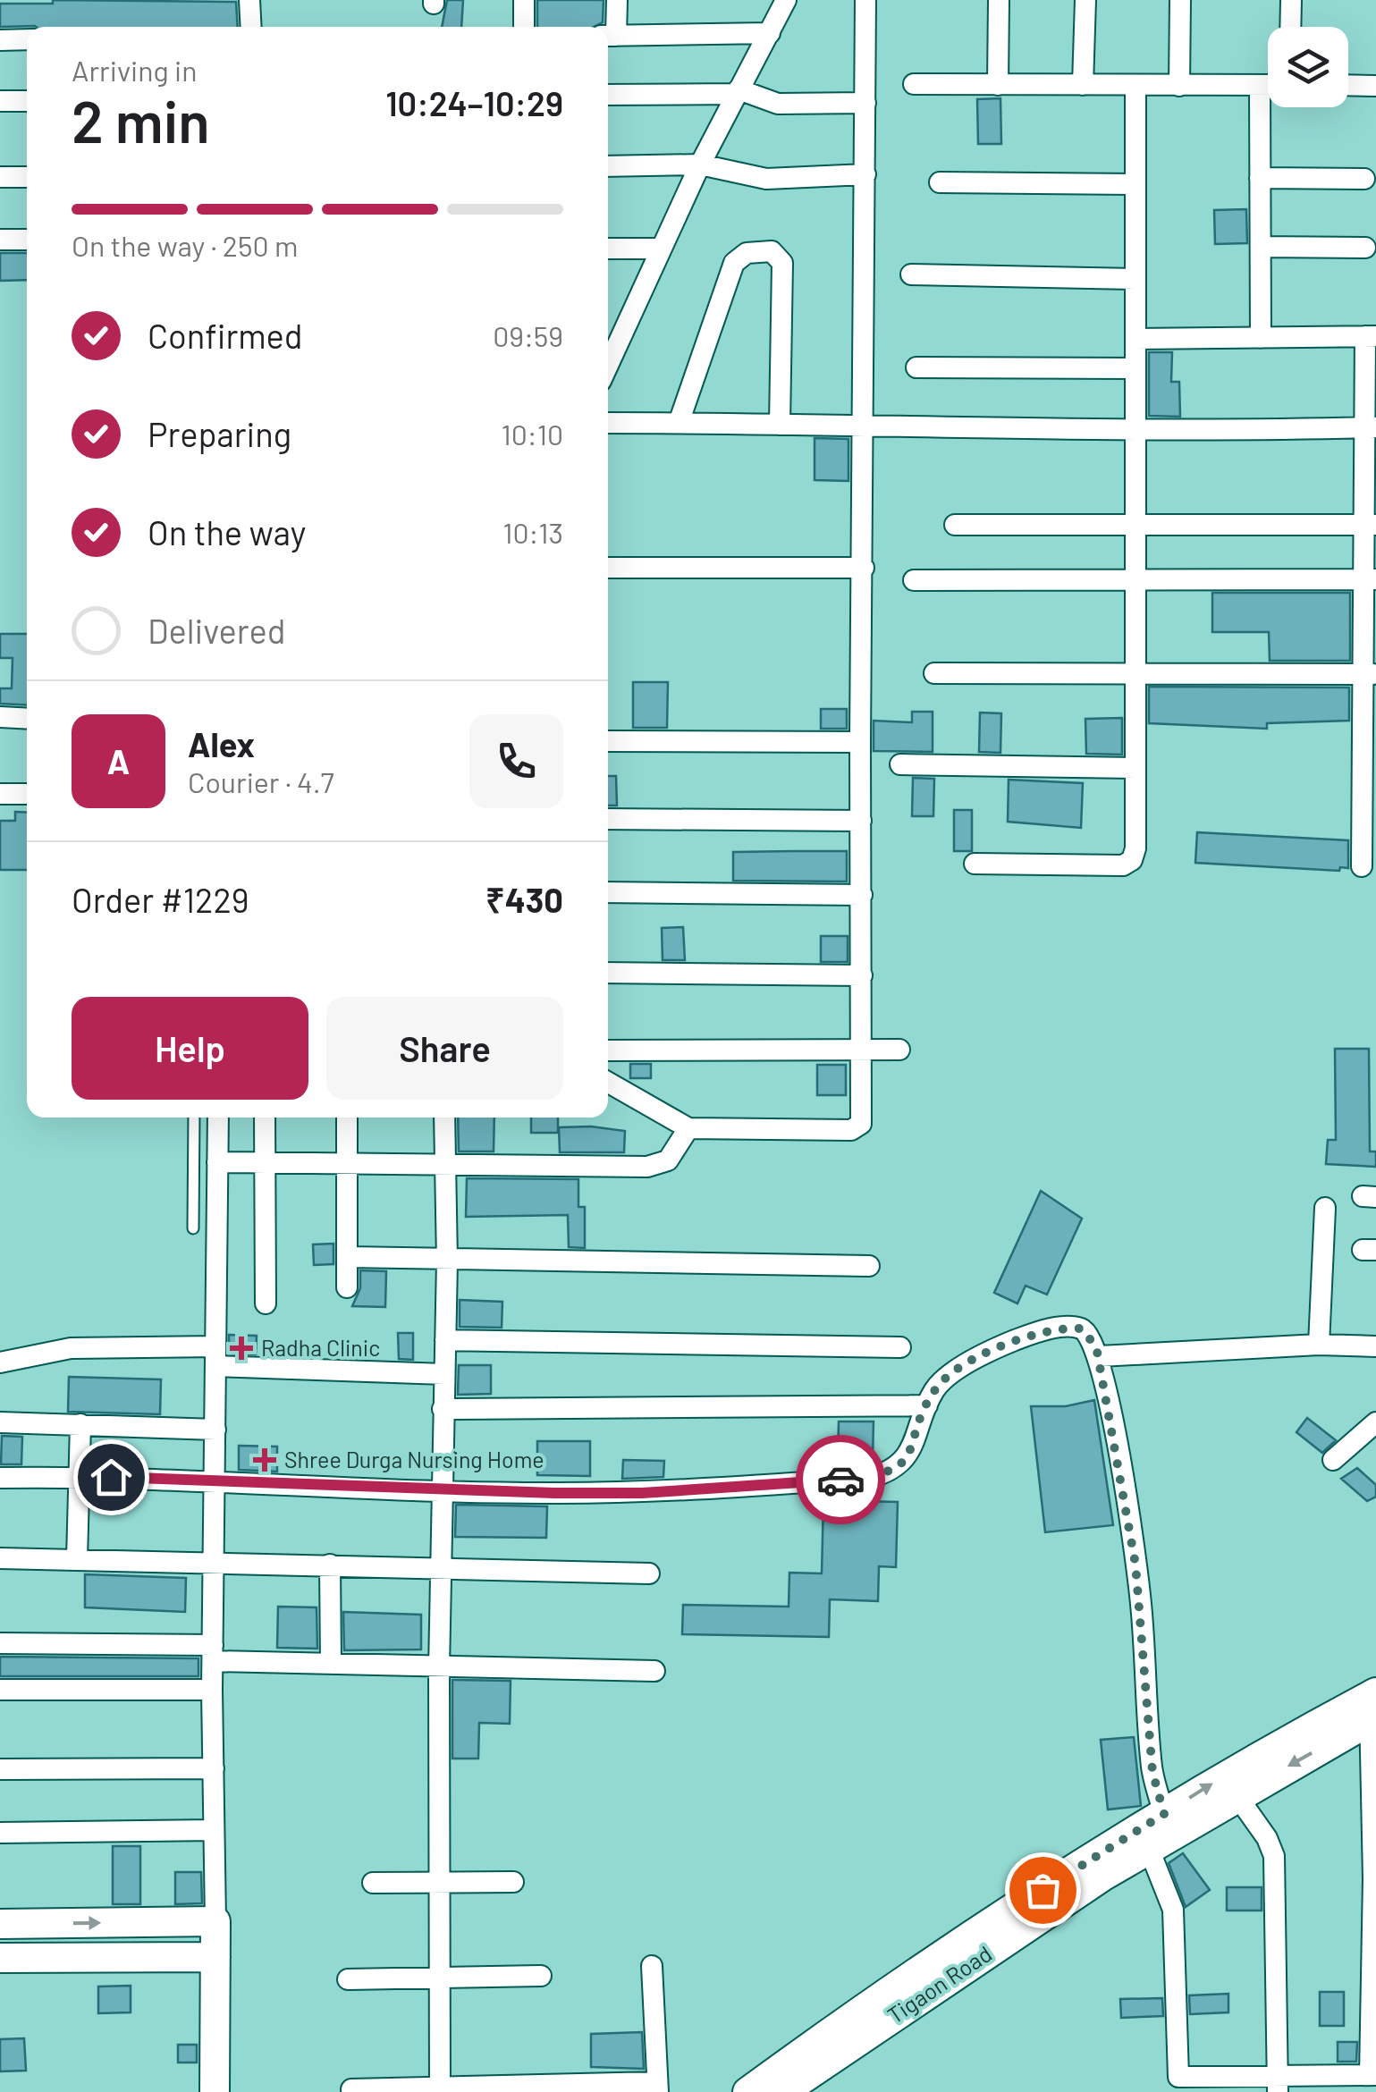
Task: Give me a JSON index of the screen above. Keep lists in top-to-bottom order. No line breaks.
{"streets":{"street":["Tigaon Road"]},"places":{"health":["Radha Clinic","Shree Durga Nursing Home"]},"page":{"heading":["2 min","Arriving in","10:24–10:29"],"panel":["Alex","Courier · 4.7","Order #1229","₹430"],"bar":"On the way · 250 m","list":[["Confirmed","09:59"],["Preparing","10:10"],["On the way","10:13"],"Delivered"],"round":"A","buttons":["Help","Share"]}}
